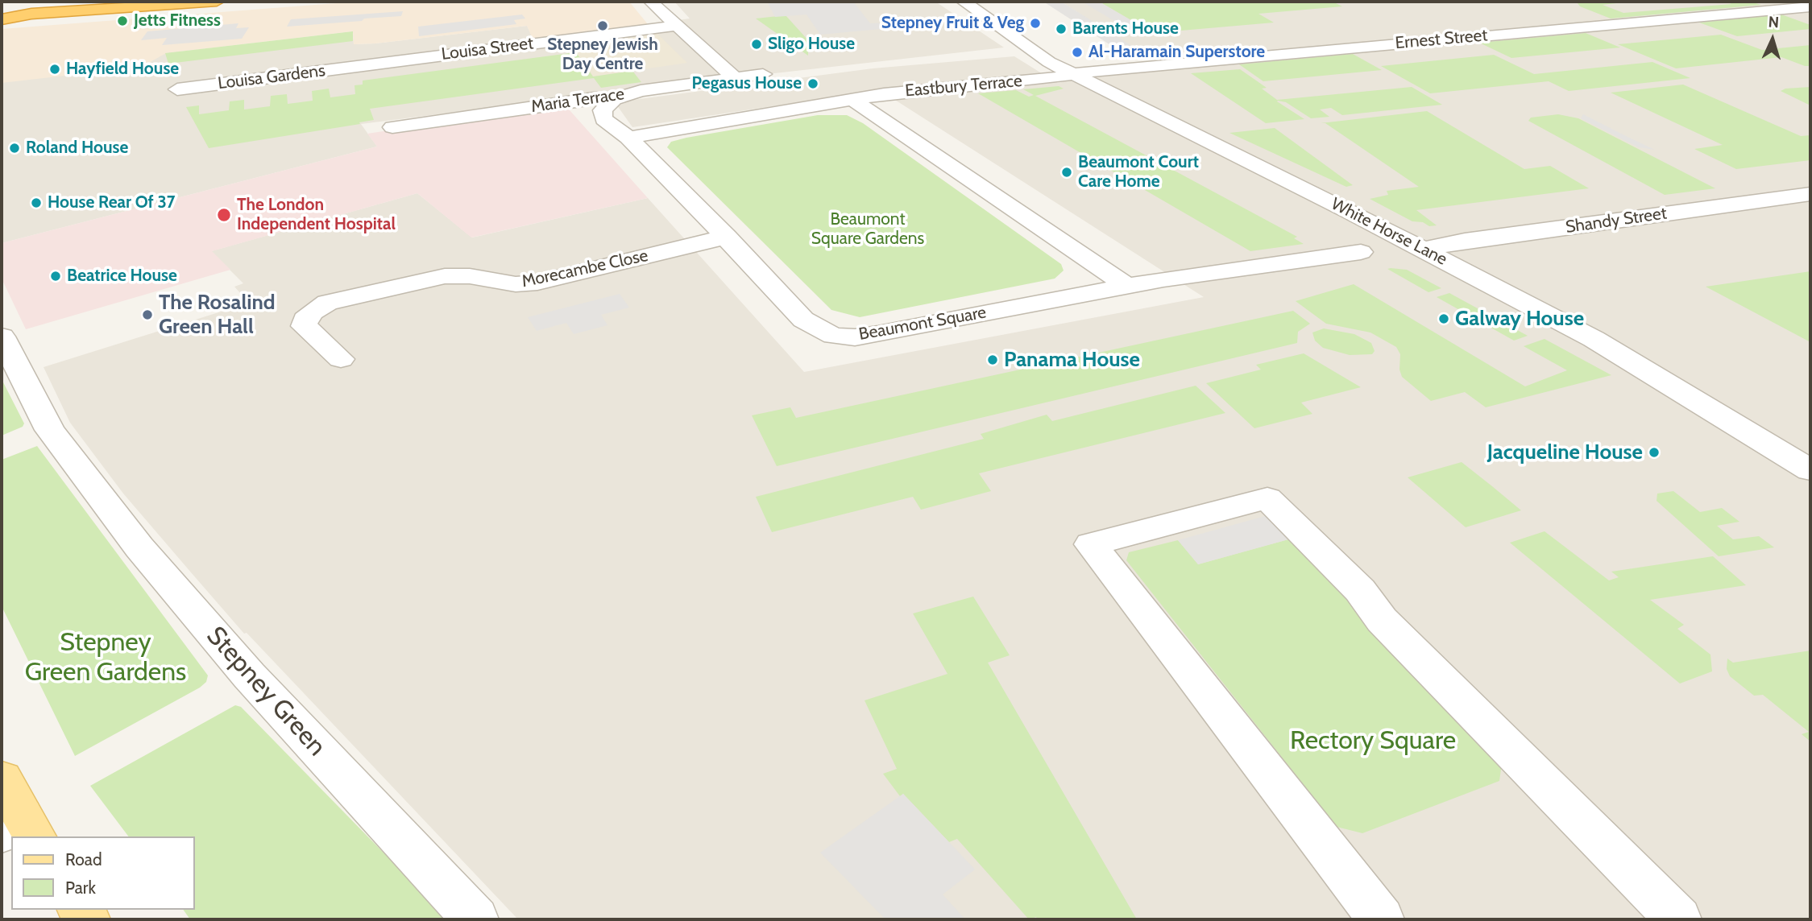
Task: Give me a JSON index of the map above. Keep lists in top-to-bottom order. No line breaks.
{"streets":{"street":["Ernest Street","Louisa Street","Louisa Gardens","Eastbury Terrace","Maria Terrace","Shandy Street","White Horse Lane","Morecambe Close","Beaumont Square","Stepney Green"]},"crossings":[["Ernest Street","Eastbury Terrace"],["Ernest Street","White Horse Lane"],["Louisa Street","Louisa Gardens"],["Eastbury Terrace","White Horse Lane"],["Maria Terrace","Beaumont Square"],["Shandy Street","White Horse Lane"],["Morecambe Close","Beaumont Square"]],"parks":["Beaumont Square Gardens","Stepney Green Gardens","Rectory Square"],"places":["Jetts Fitness","Stepney Fruit & Veg","Stepney Jewish Day Centre","Barents House","Sligo House","Al-Haramain Superstore","Hayfield House","Pegasus House","Roland House","Beaumont Court Care Home","House Rear Of 37","The London Independent Hospital","Beatrice House","The Rosalind Green Hall","Galway House","Panama House","Jacqueline House"],"legend":["Road","Park"],"north":"top"}
